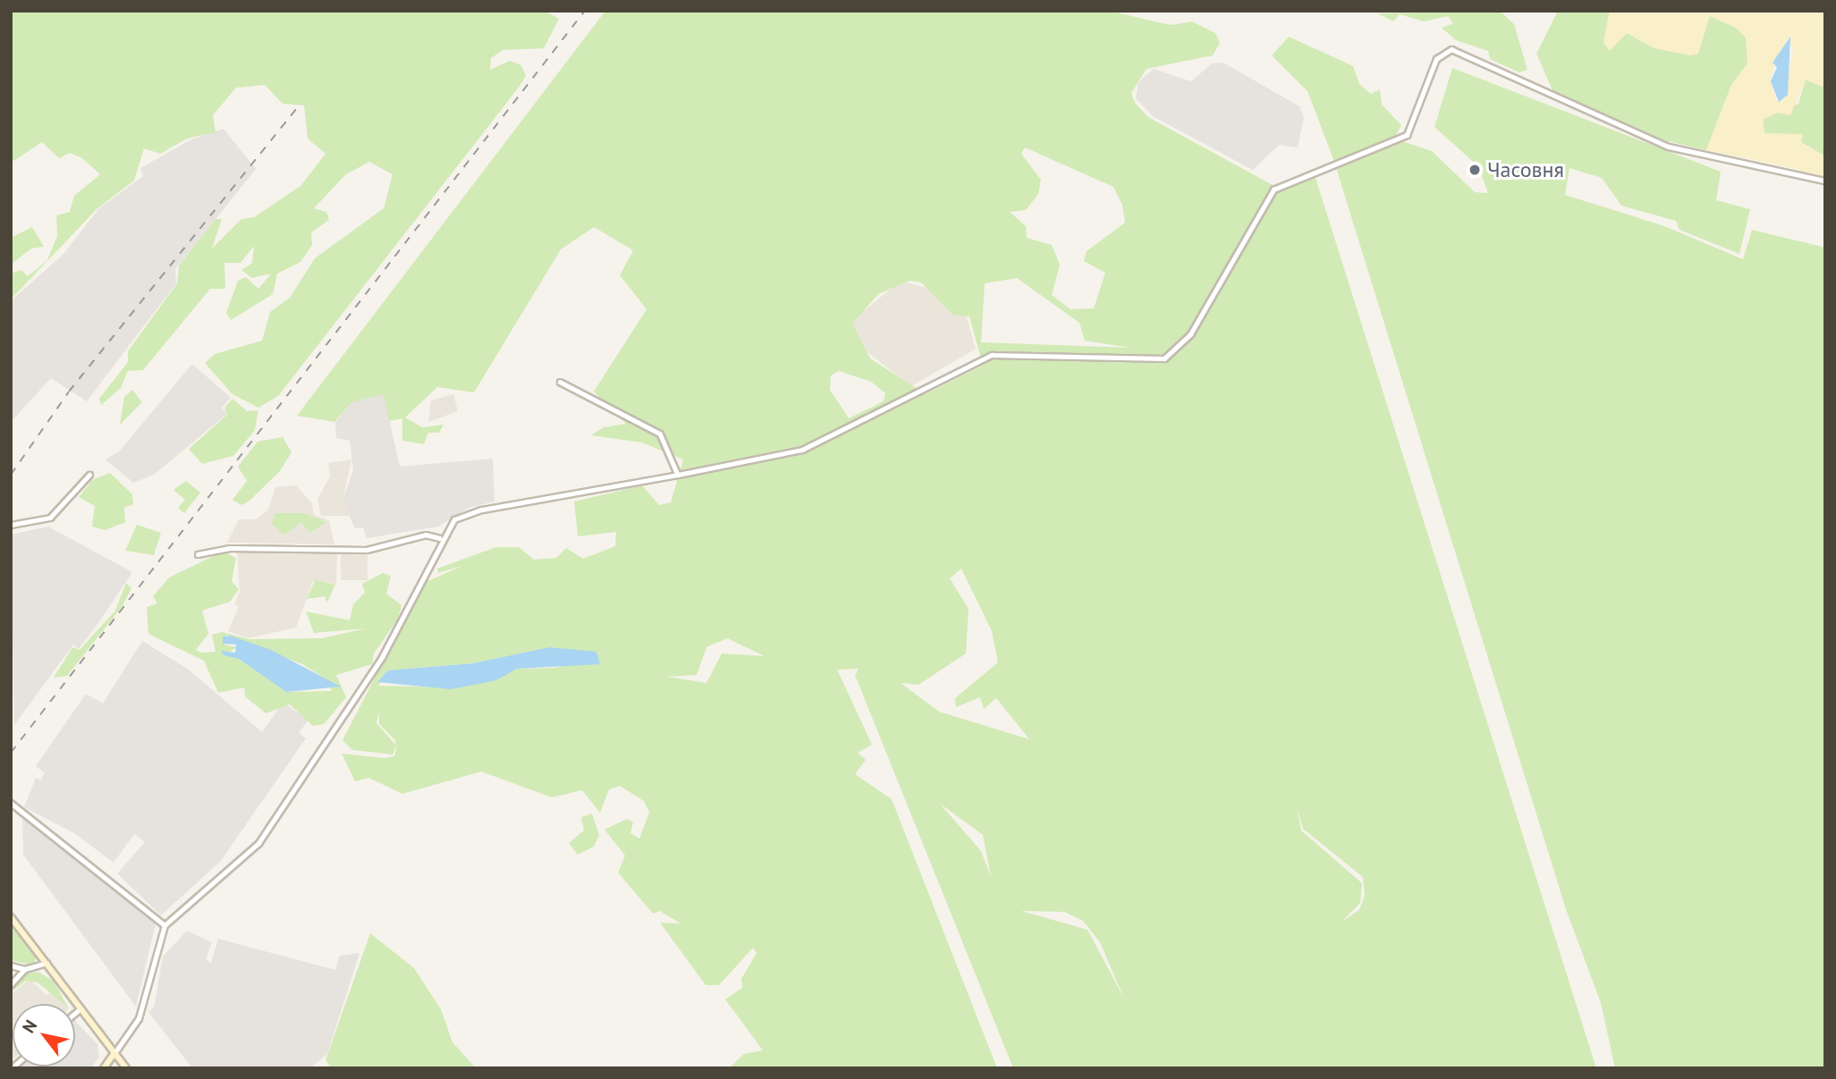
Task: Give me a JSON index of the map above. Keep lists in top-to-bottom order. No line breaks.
{"places":["Часовня"],"north":"top left"}
